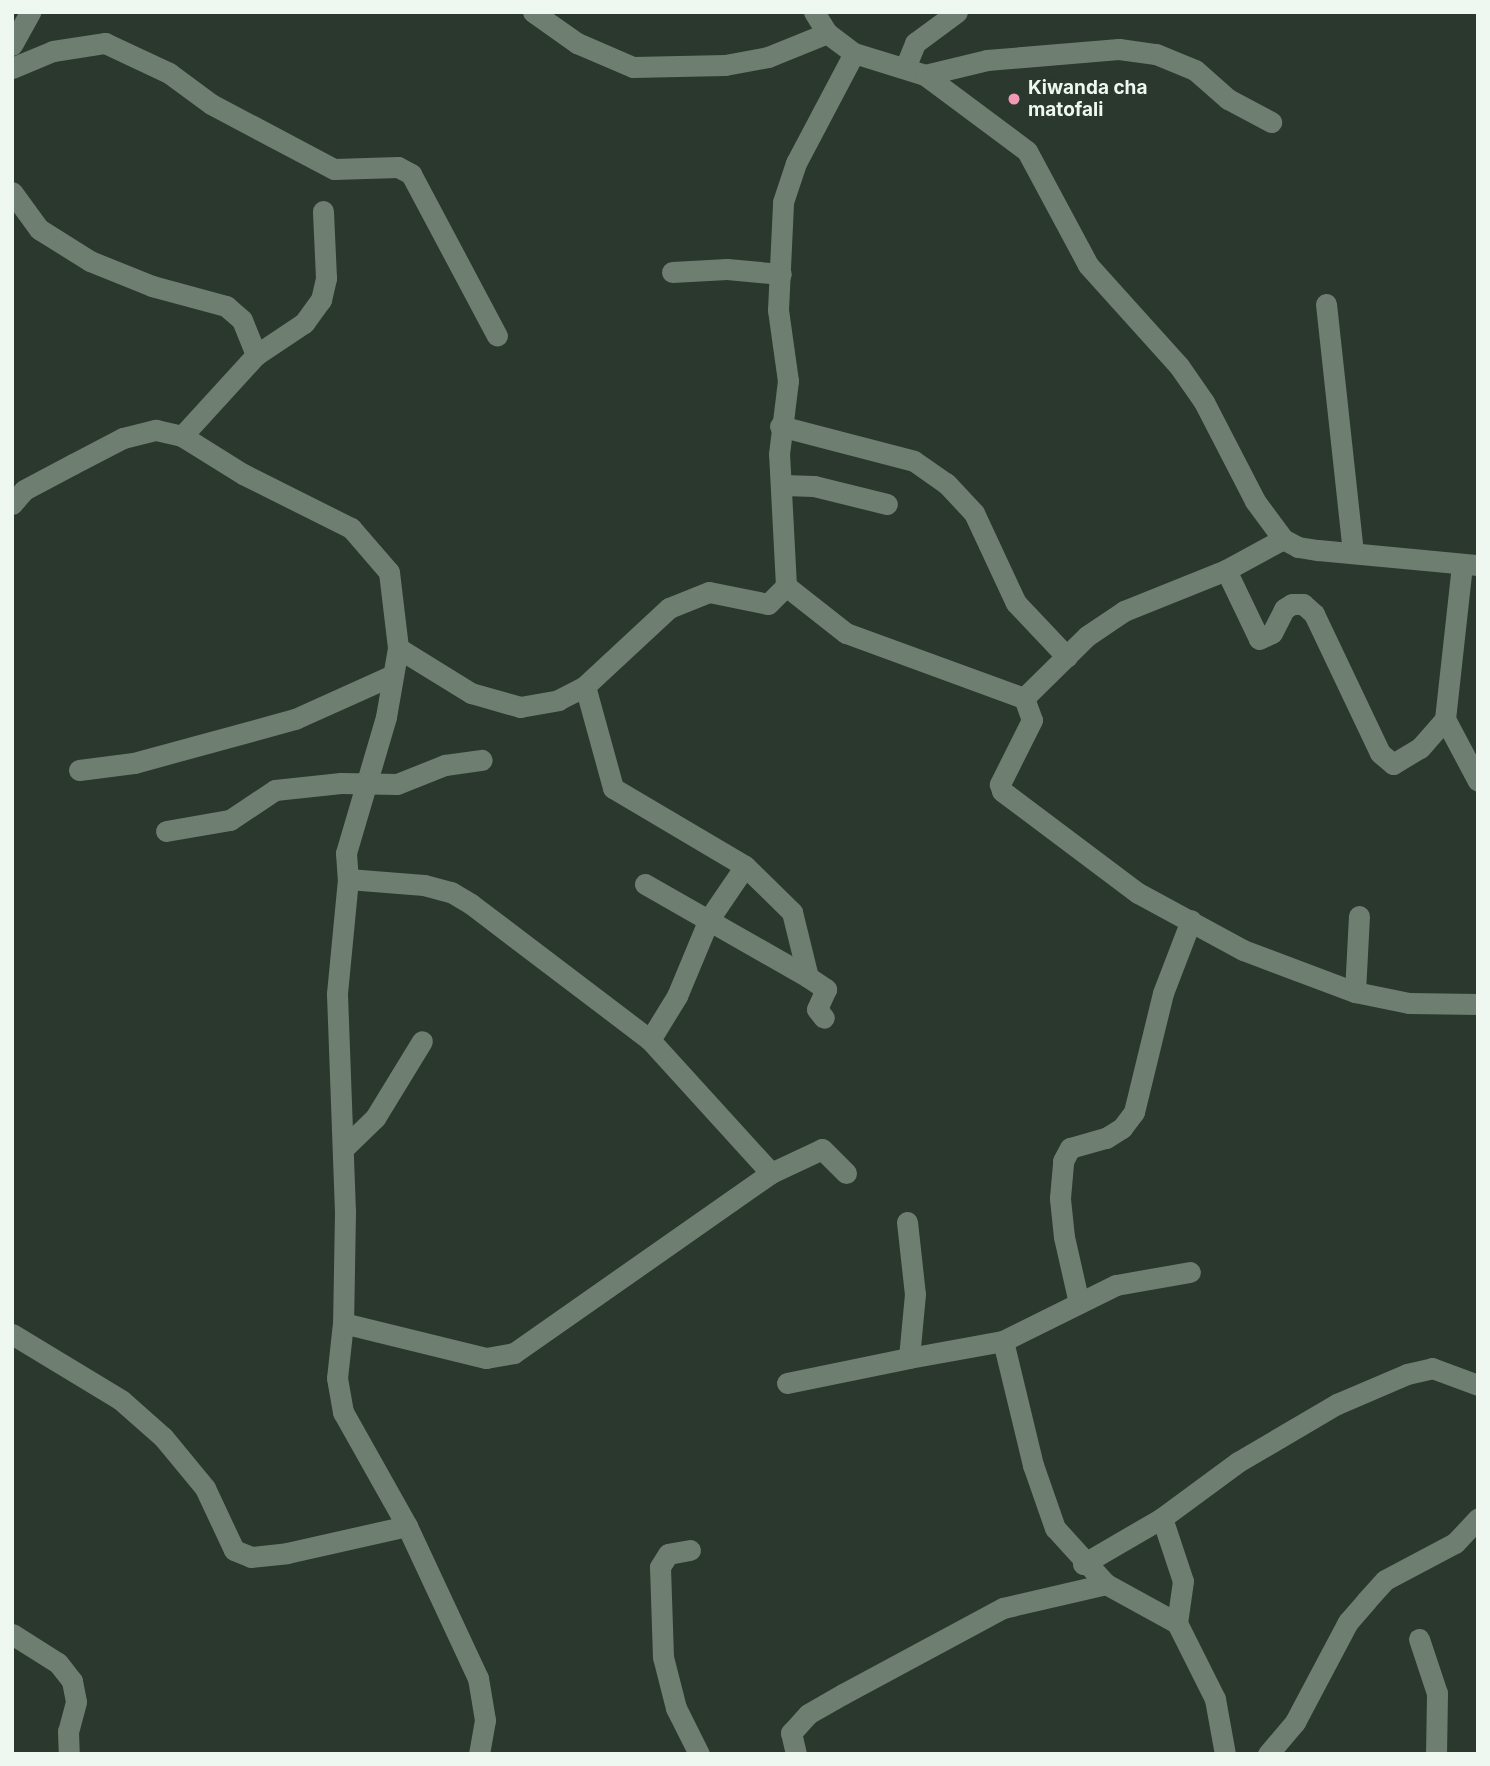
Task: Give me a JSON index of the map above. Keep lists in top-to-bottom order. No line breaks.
{"places":["Kiwanda cha matofali"]}
